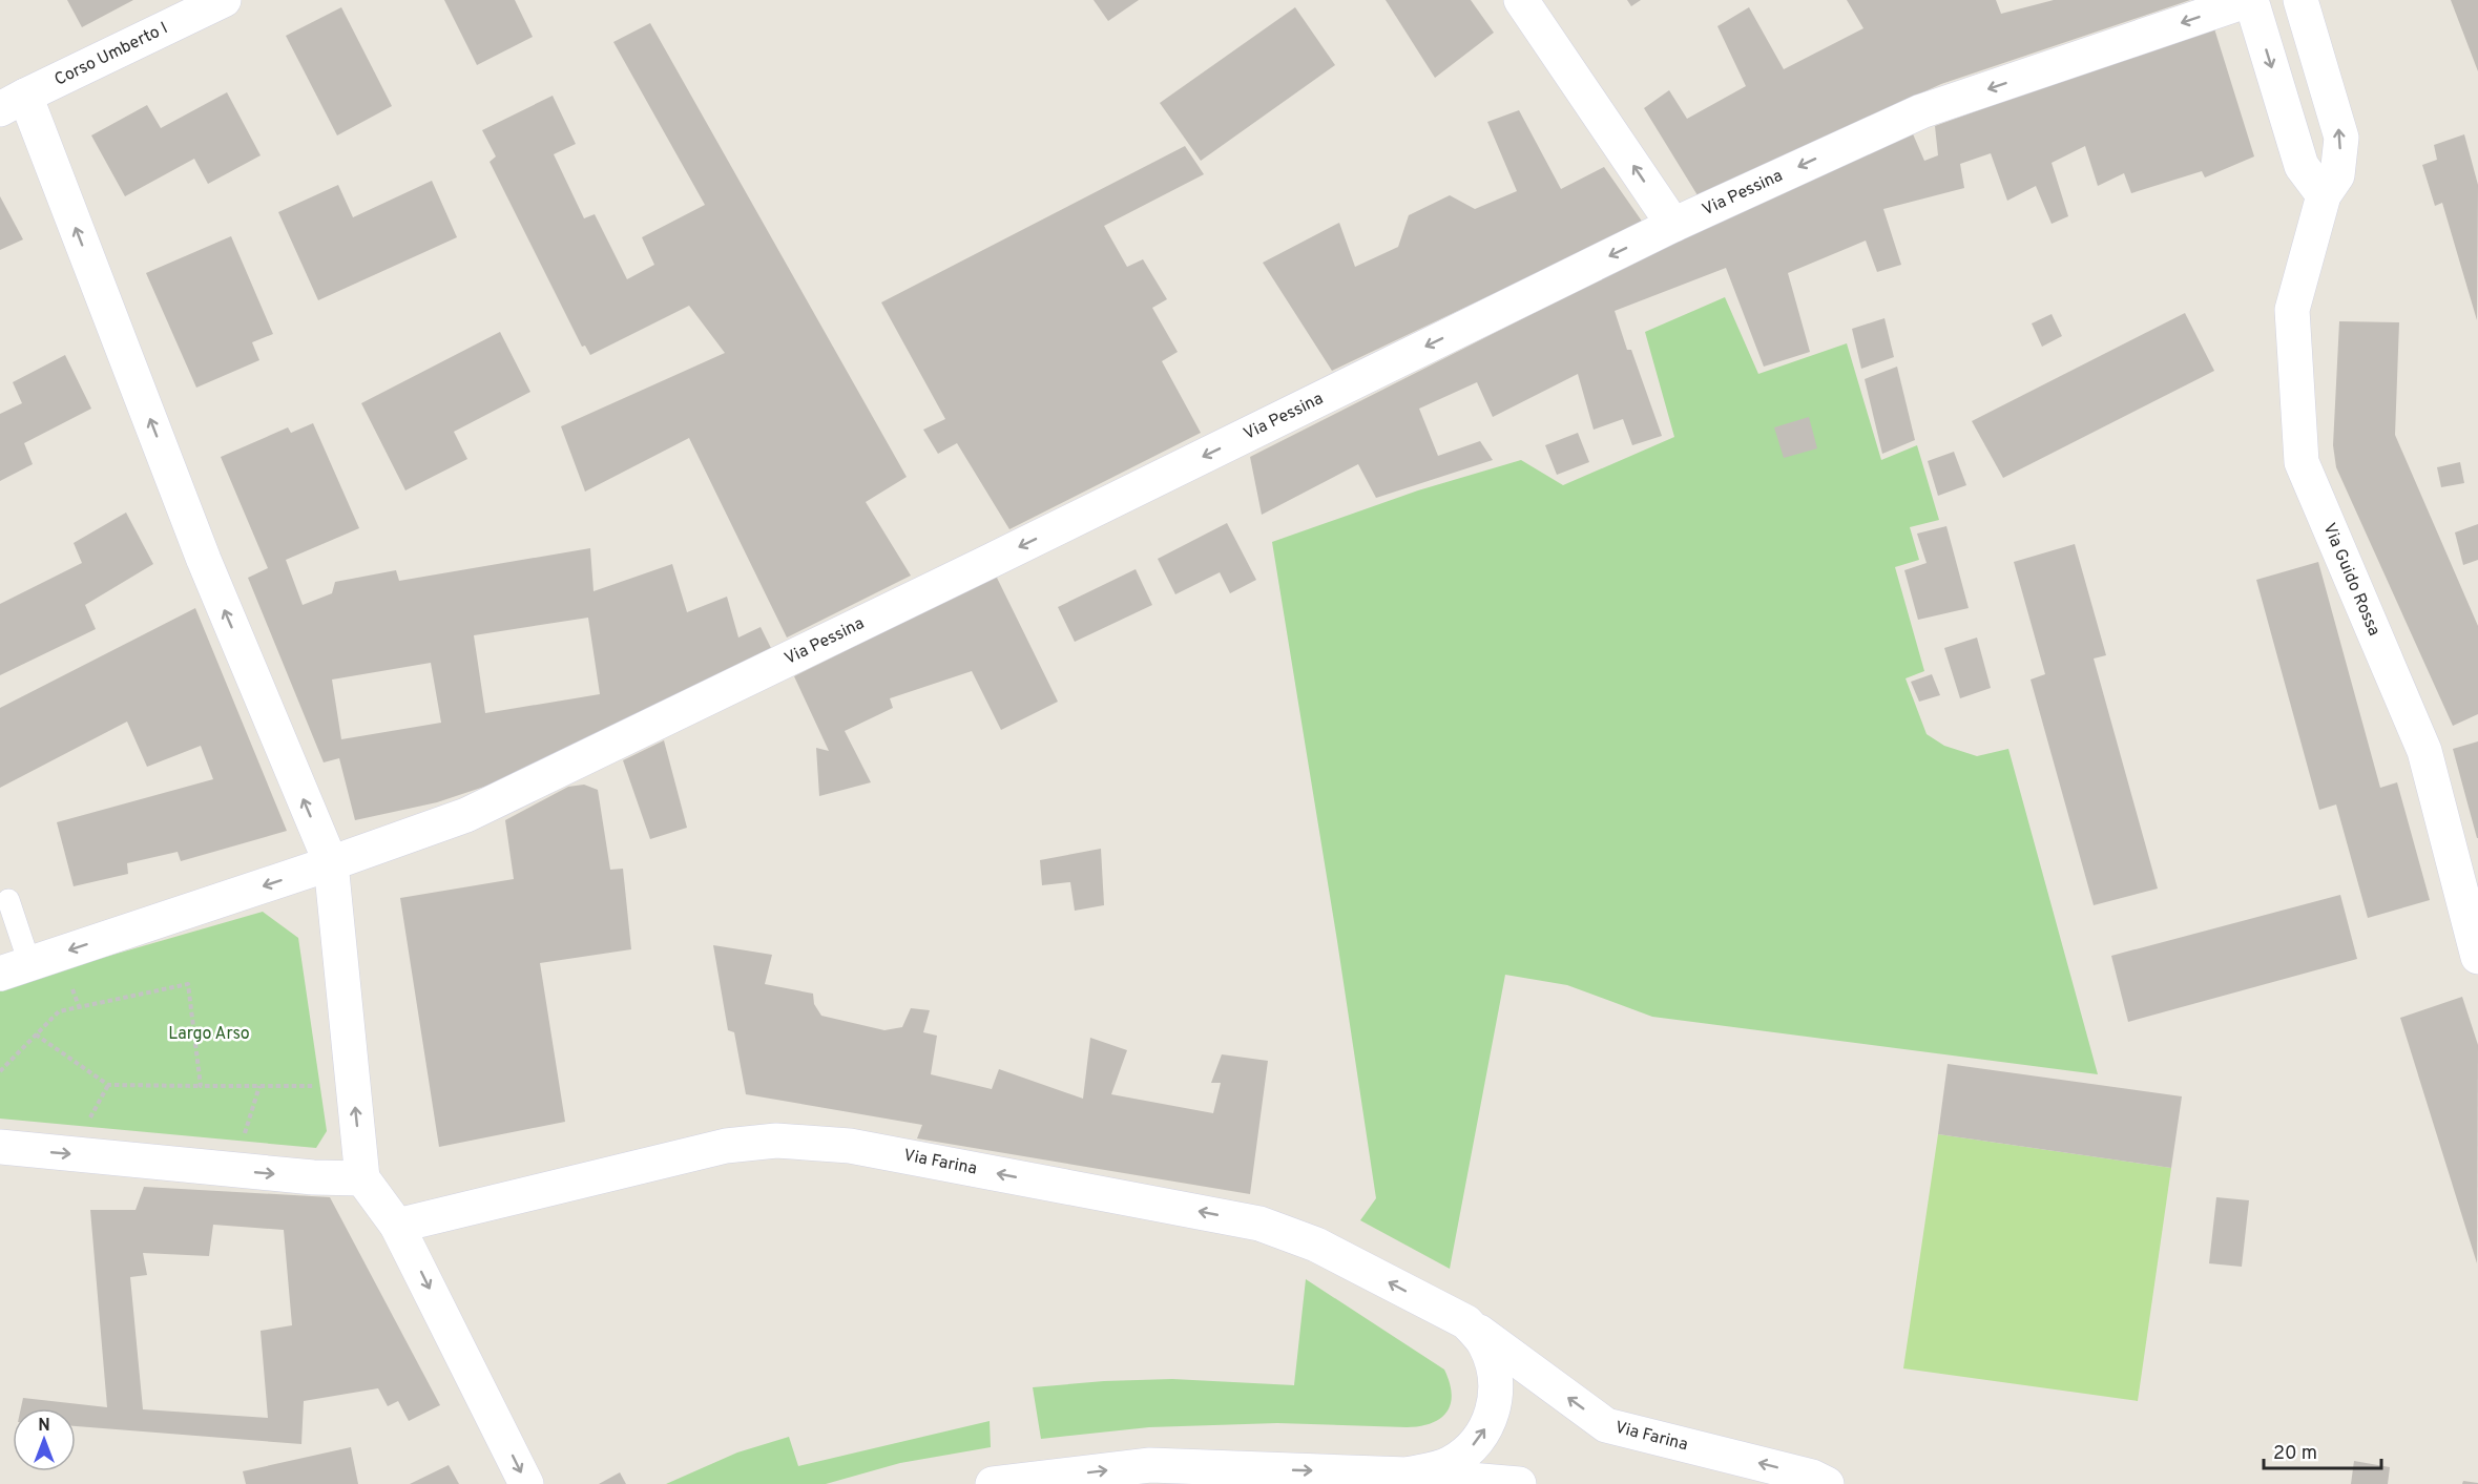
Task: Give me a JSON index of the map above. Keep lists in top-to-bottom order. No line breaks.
{"streets":{"street":["Corso Umberto I","Via Pessina","Via Guido Rossa","Via Farina"]},"one_way":["Via Pessina"],"parks":["Largo Arso"],"scale_bar":"20 m","north":"top"}
